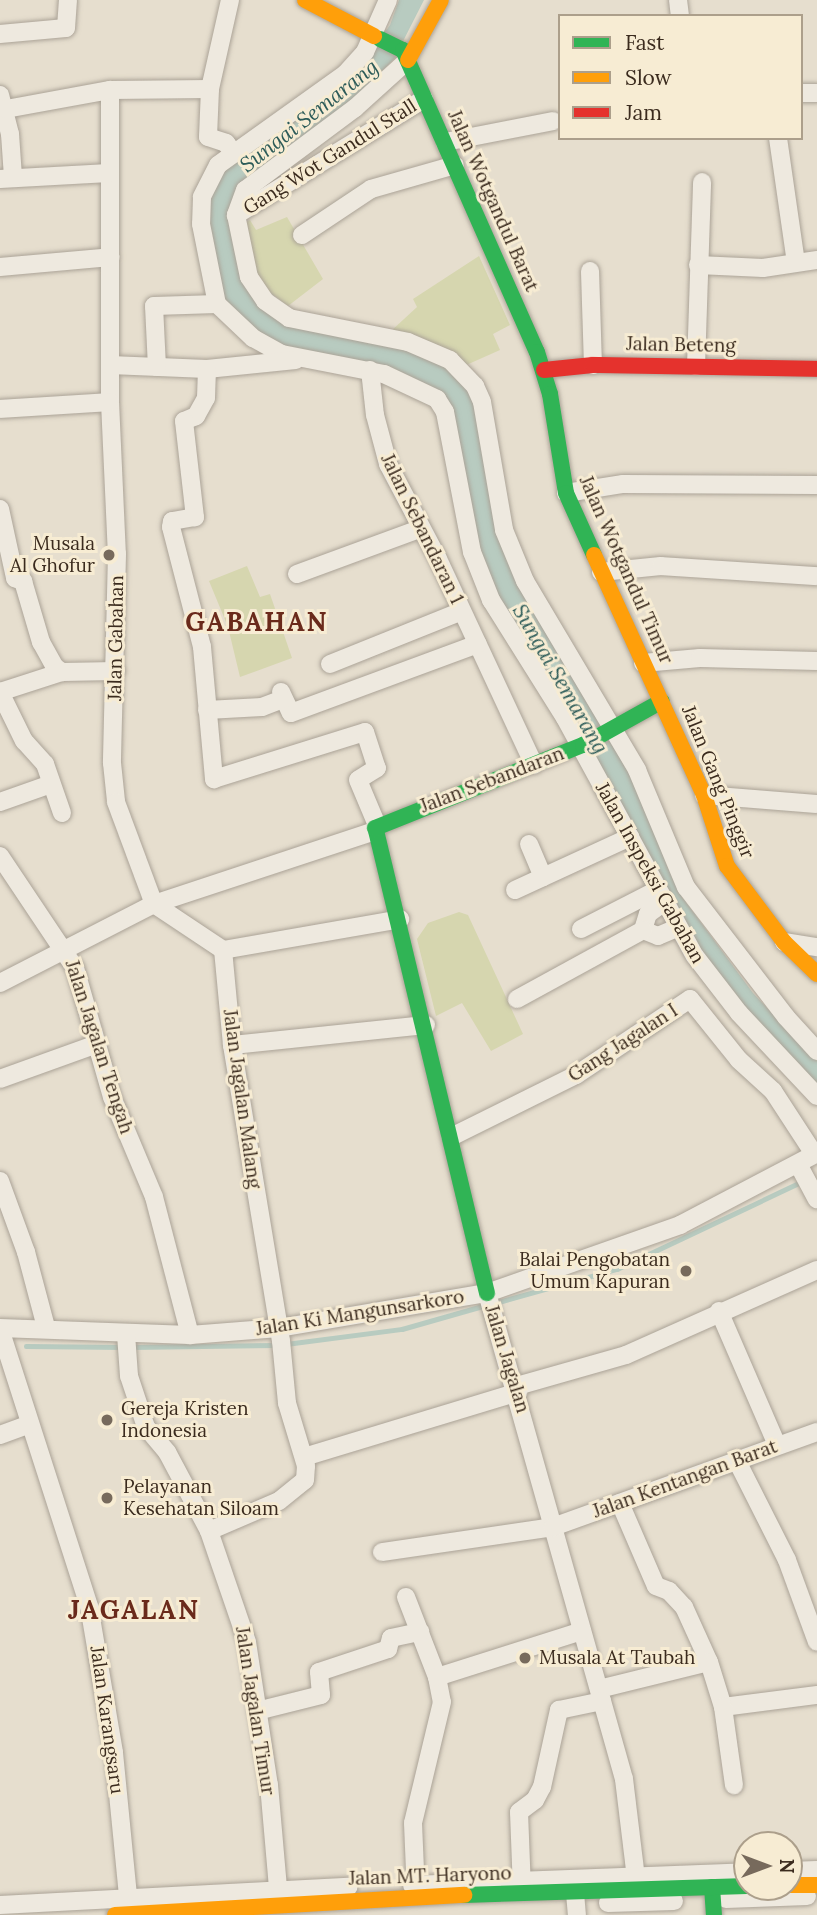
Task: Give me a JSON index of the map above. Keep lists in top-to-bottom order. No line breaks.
{"streets":{"street":["Gang Wot Gandul Stall","Jalan Wotgandul Barat","Jalan Beteng","Jalan Sebandaran 1","Jalan Wotgandul Timur","Jalan Gabahan","Jalan Sebandaran","Jalan Gang Pinggir","Jalan Inspeksi Gabahan","Gang Jagalan I","Jalan Jagalan Tengah","Jalan Jagalan Malang","Jalan Ki Mangunsarkoro","Jalan Jagalan","Jalan Kentangan Barat","Jalan Jagalan Timur","Jalan Karangsaru","Jalan MT. Haryono"]},"crossings":[["Gang Wot Gandul Stall","Jalan Wotgandul Barat"],["Jalan Wotgandul Barat","Jalan Beteng"],["Jalan Wotgandul Barat","Jalan Wotgandul Timur"],["Jalan Beteng","Jalan Wotgandul Timur"],["Jalan Sebandaran 1","Jalan Sebandaran"],["Jalan Sebandaran 1","Jalan Inspeksi Gabahan"],["Jalan Wotgandul Timur","Jalan Gang Pinggir"],["Jalan Gabahan","Jalan Sebandaran"],["Jalan Sebandaran","Jalan Inspeksi Gabahan"],["Jalan Sebandaran","Jalan Jagalan Tengah"],["Jalan Sebandaran","Jalan Jagalan"],["Gang Jagalan I","Jalan Ki Mangunsarkoro"],["Gang Jagalan I","Jalan Jagalan"],["Jalan Jagalan Tengah","Jalan Ki Mangunsarkoro"],["Jalan Jagalan Malang","Jalan Ki Mangunsarkoro"],["Jalan Ki Mangunsarkoro","Jalan Jagalan"],["Jalan Ki Mangunsarkoro","Jalan Jagalan Timur"],["Jalan Ki Mangunsarkoro","Jalan Karangsaru"],["Jalan Jagalan","Jalan Kentangan Barat"]],"districts":["GABAHAN","JAGALAN"],"water":["Sungai Semarang"],"places":["Musala Al Ghofur","Balai Pengobatan Umum Kapuran","Gereja Kristen Indonesia","Pelayanan Kesehatan Siloam","Musala At Taubah"],"legend":["Fast","Slow","Jam"],"north":"right"}
